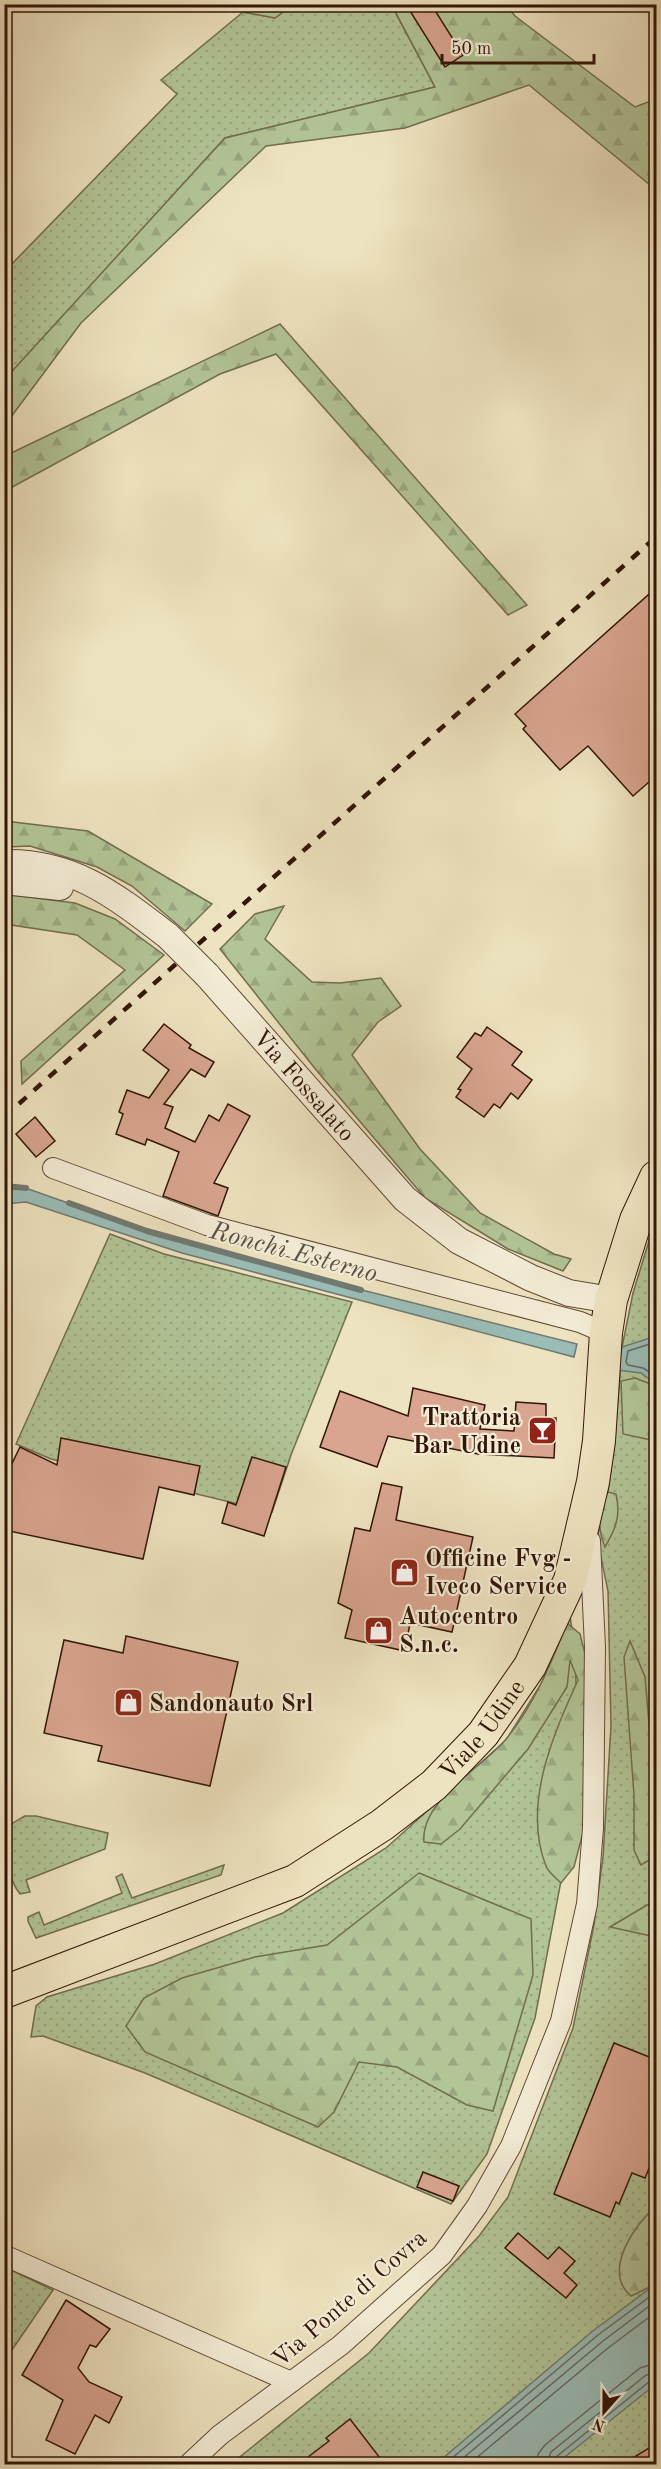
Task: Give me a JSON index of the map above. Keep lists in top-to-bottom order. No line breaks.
{"streets":{"main road":["Viale Udine"],"street":["Via Fossalato","Via Ponte di Covra"]},"crossings":[["Via Fossalato","Viale Udine"],["Viale Udine","Via Ponte di Covra"]],"water":["Ronchi Esterno"],"places":{"bar":["Trattoria Bar Udine"],"shop":["Officine Fvg - Iveco Service","Autocentro S.n.c.","Sandonauto Srl"]},"scale_bar":"50 m","north":"bottom"}
